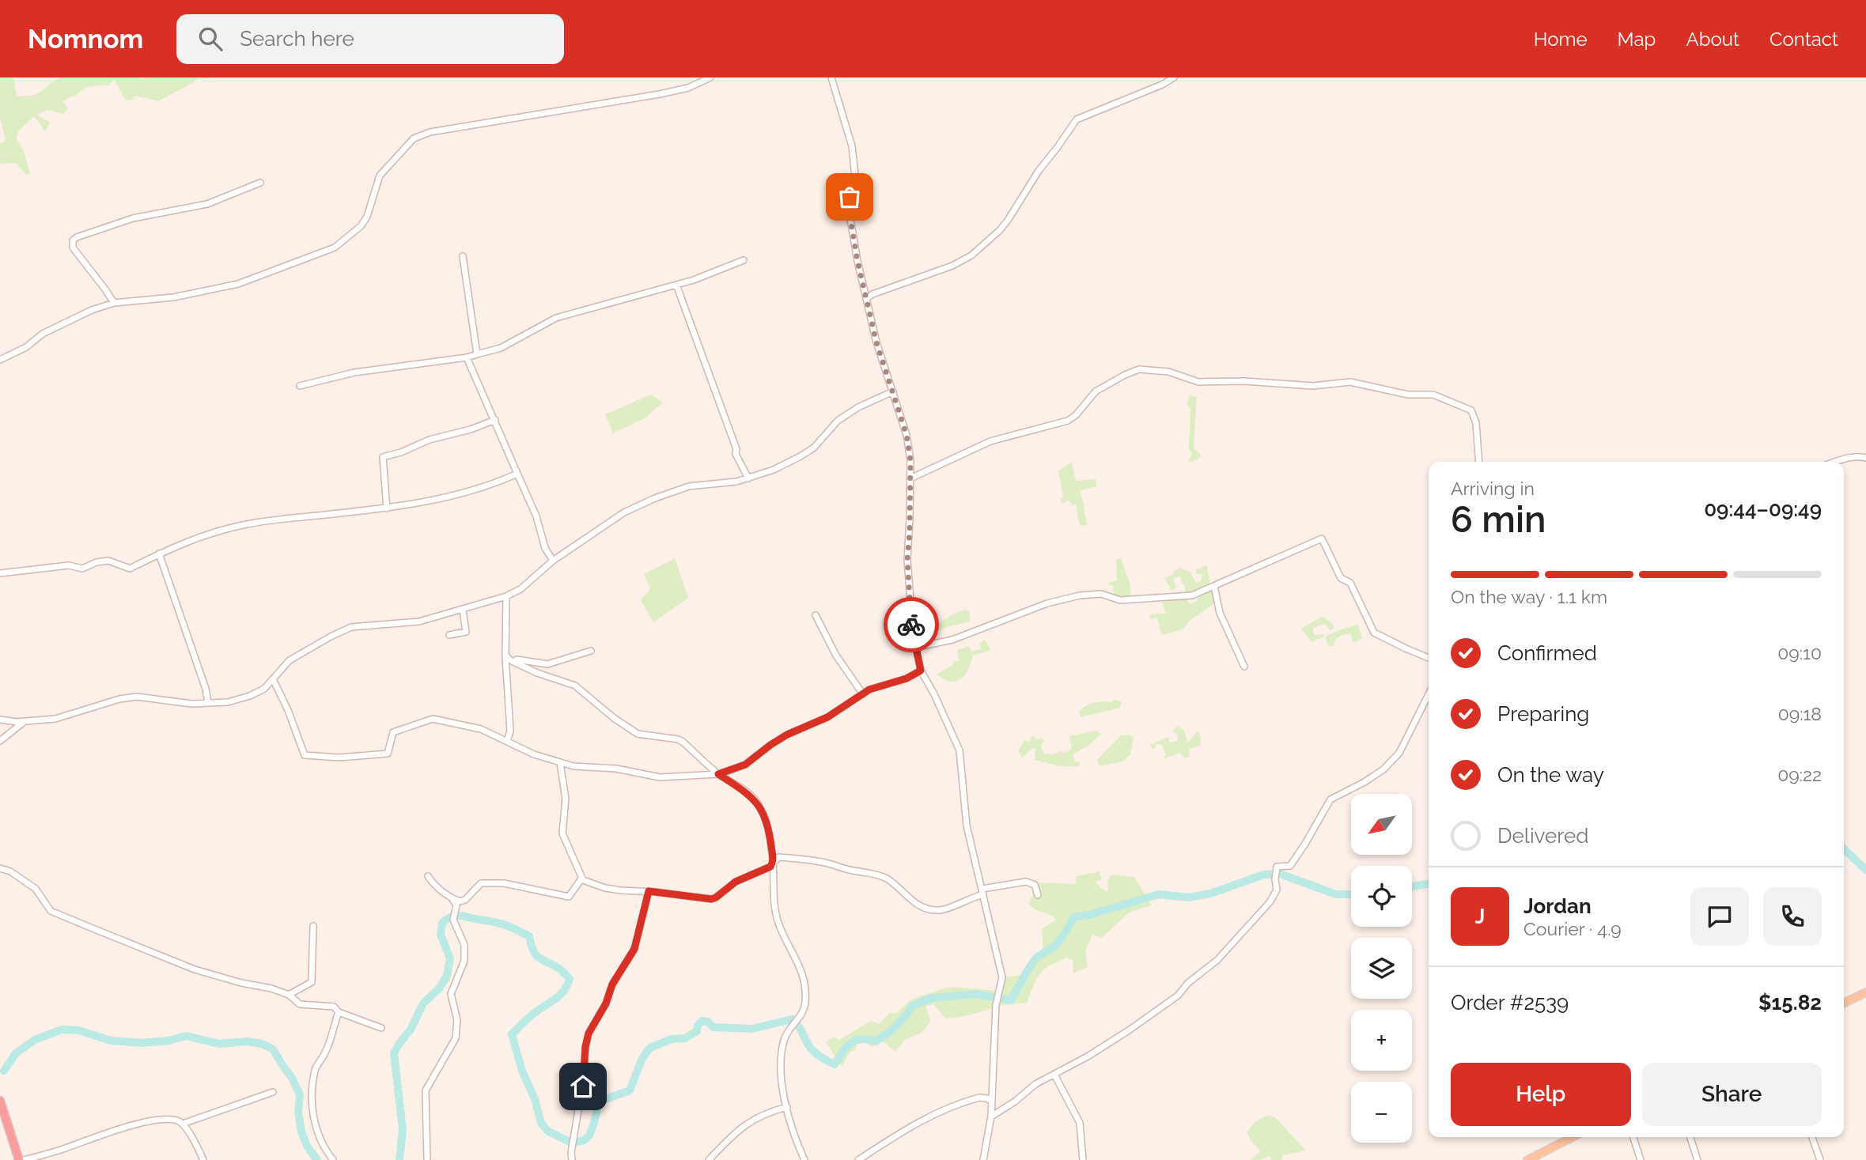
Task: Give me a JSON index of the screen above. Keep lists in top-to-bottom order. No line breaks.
{"north":"bottom left","page":{"header":"Nomnom","search":"Search here","nav":["Home","Map","About","Contact"],"heading":["6 min","Arriving in","09:44–09:49"],"panel":["Jordan","Courier · 4.9","Order #2539","$15.82"],"bar":"On the way · 1.1 km","list":[["Confirmed","09:10"],["Preparing","09:18"],["On the way","09:22"],"Delivered"],"map_buttons":["+","−"],"round":"J","buttons":["Help","Share"]}}
